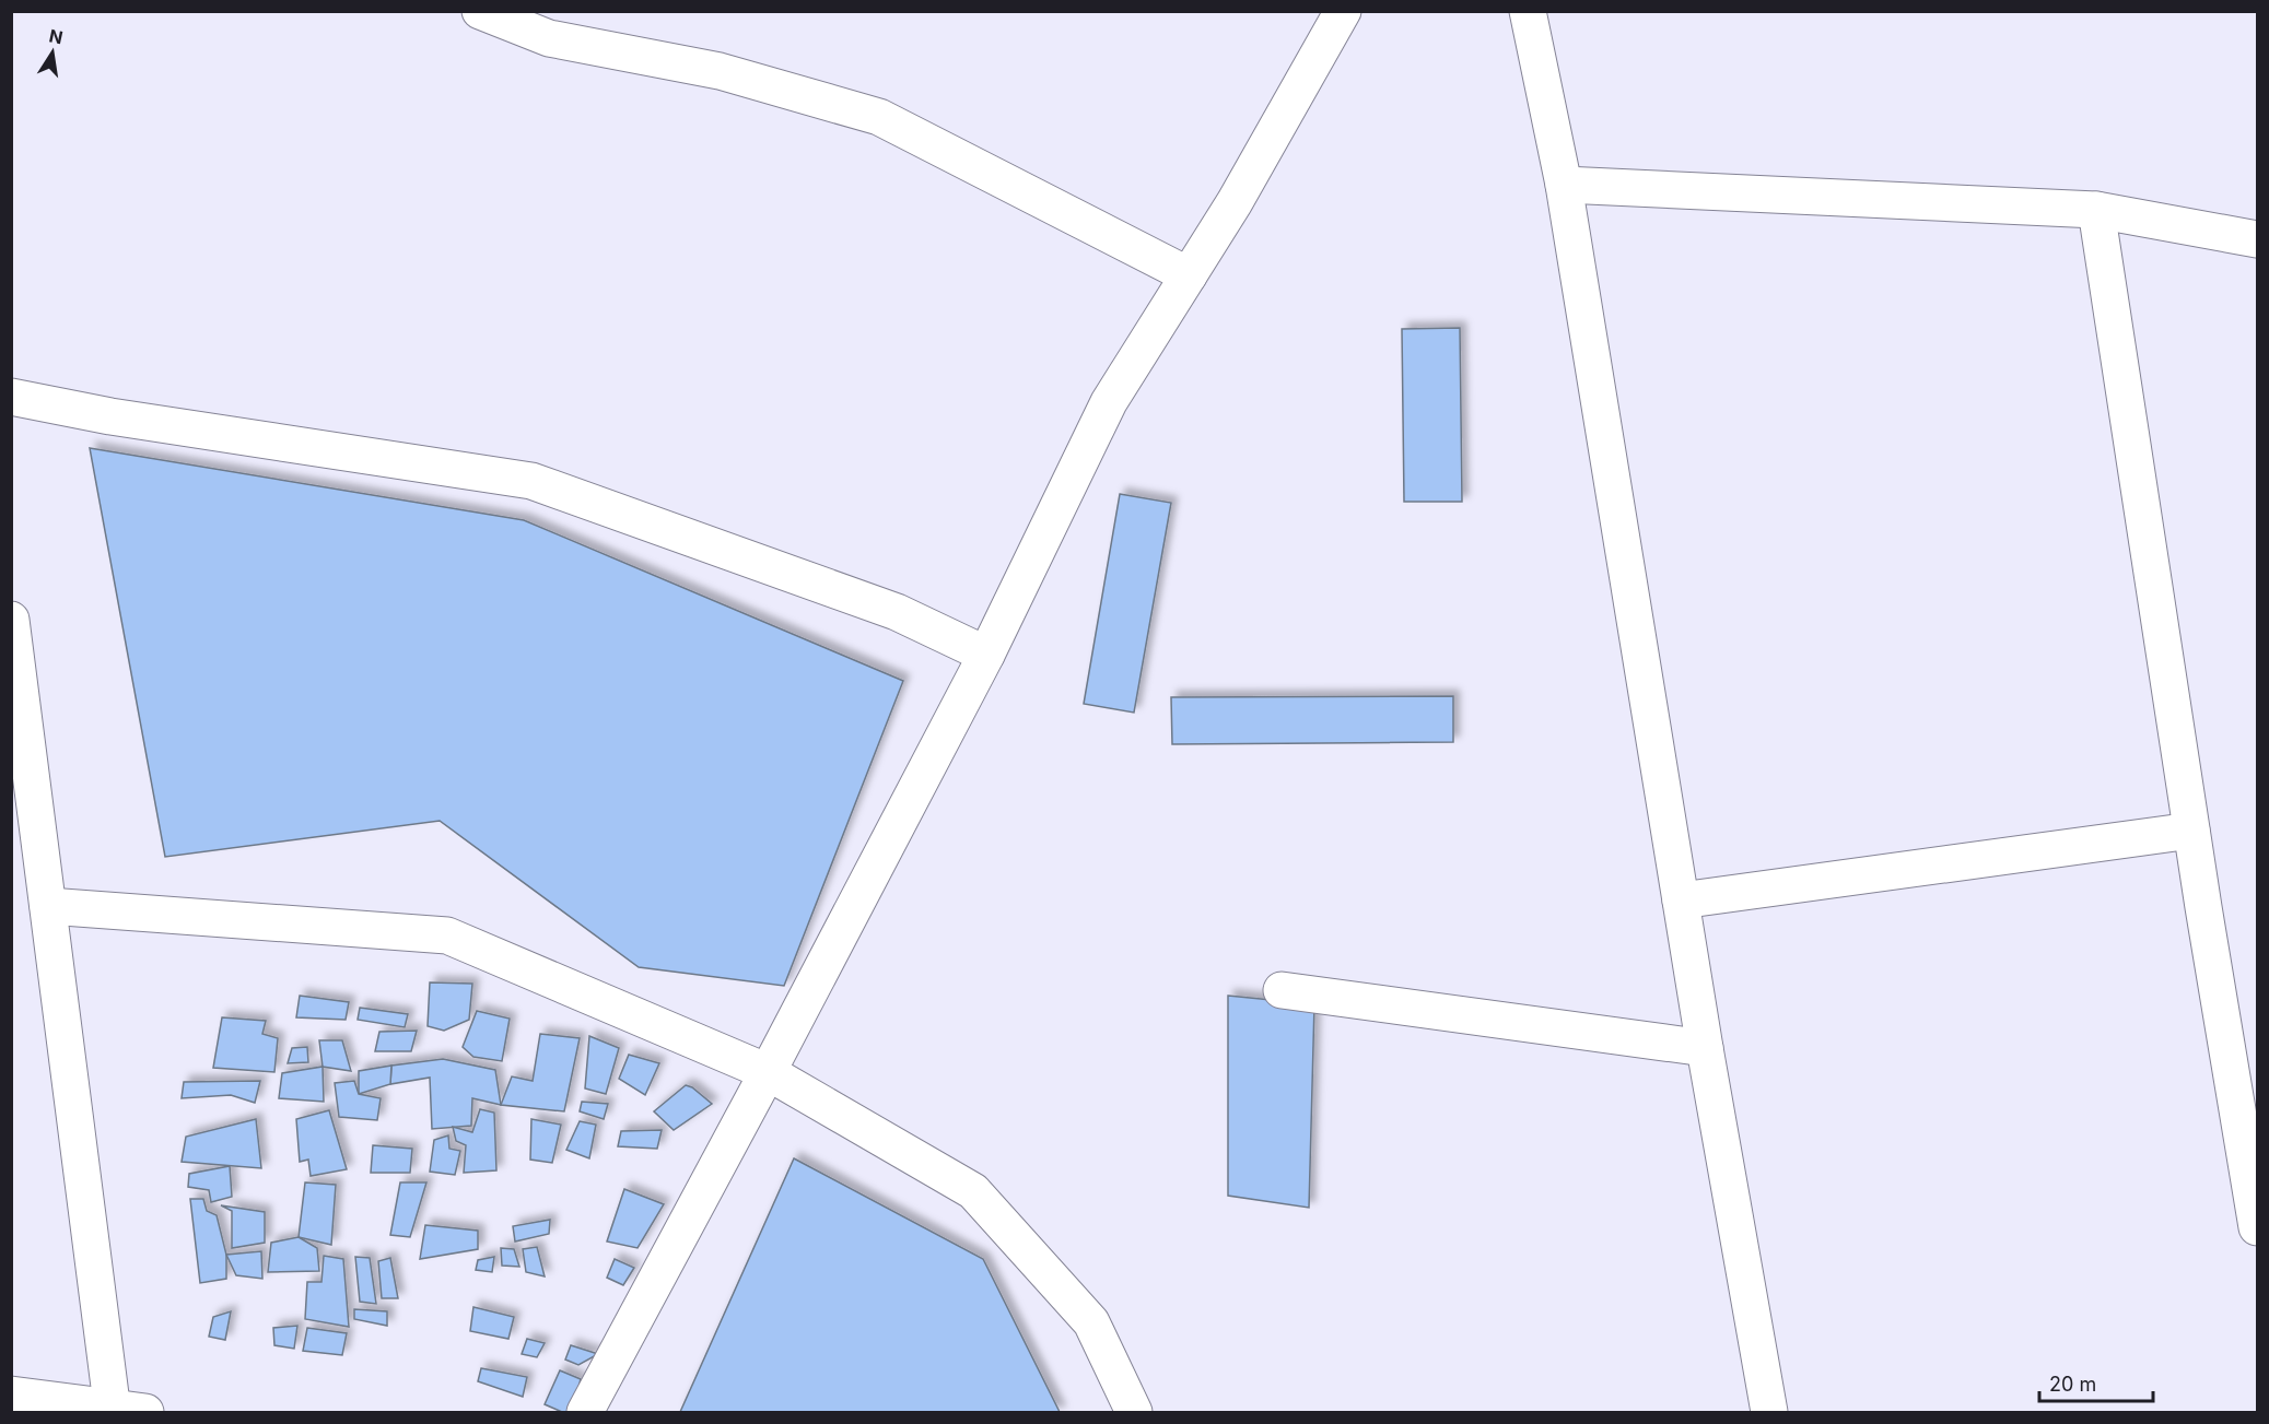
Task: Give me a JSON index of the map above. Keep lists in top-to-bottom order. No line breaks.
{"scale_bar":"20 m","north":"top"}
